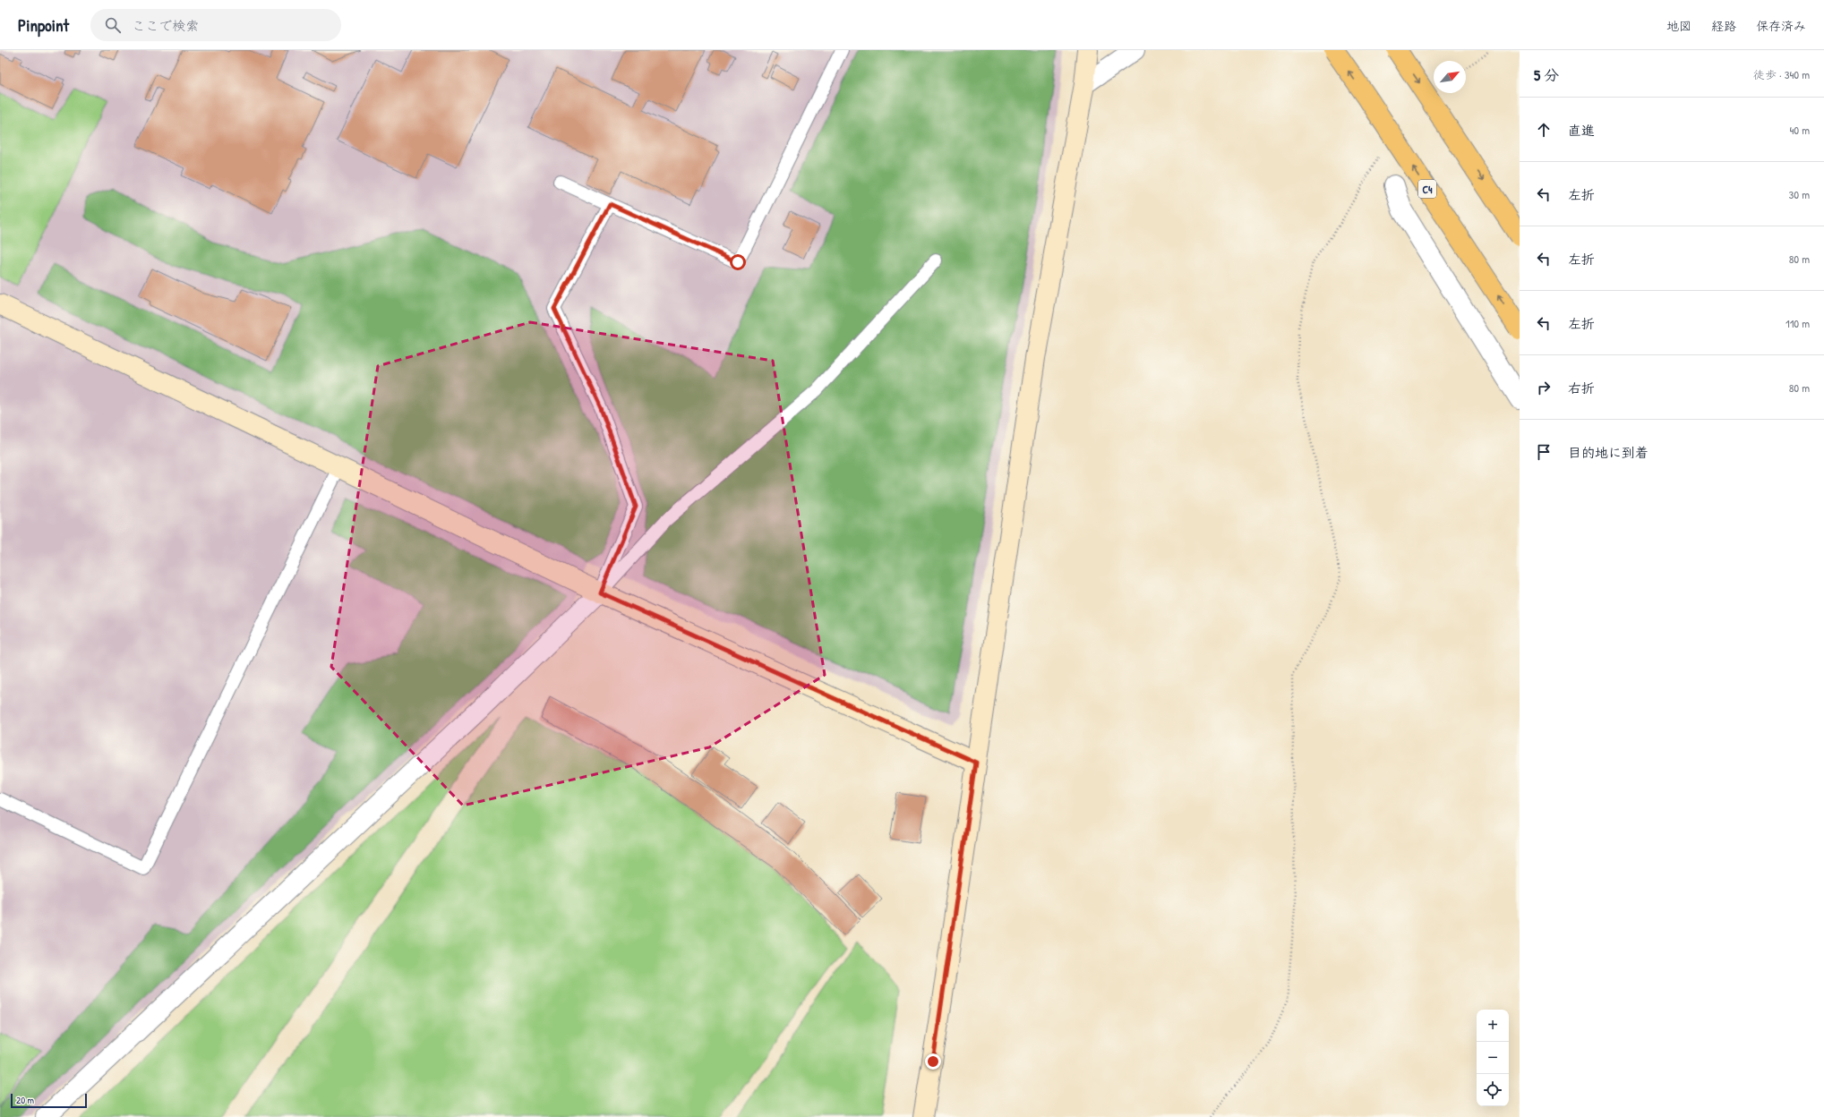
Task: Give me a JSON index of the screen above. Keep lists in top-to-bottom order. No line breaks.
{"streets":{"highway":["C4"]},"scale_bar":"20 m","north":"top right","page":{"header":"Pinpoint","search":"ここで検索","nav":["地図","経路","保存済み"],"heading":["5 分","徒歩 · 340 m"],"list":[["直進","40 m"],["左折","30 m"],["左折","80 m"],["左折","110 m"],["右折","80 m"],"目的地に到着"],"map_buttons":["+","−"],"scale":"20 m"}}
